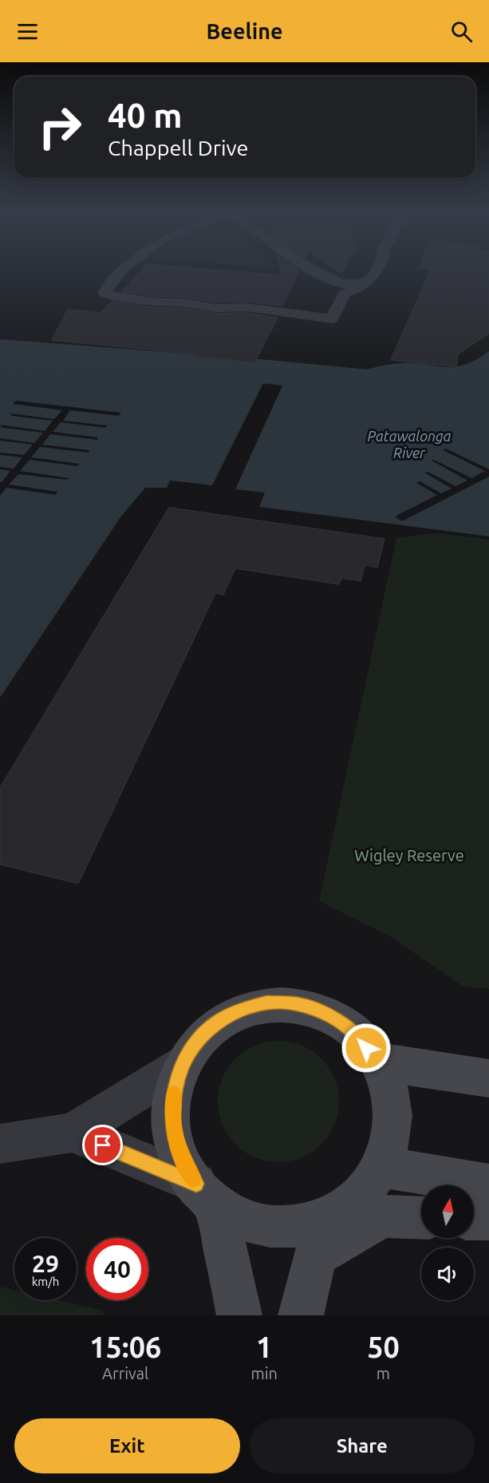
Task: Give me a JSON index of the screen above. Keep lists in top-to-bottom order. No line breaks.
{"water":["Patawalonga River"],"parks":["Wigley Reserve"],"north":"top","page":{"header":"Beeline","turn":["40 m","Chappell Drive"],"speed":"29 km/h","limit":"40","eta":["15:06","Arrival","1","min","50","m"],"buttons":["Exit","Share"]}}
